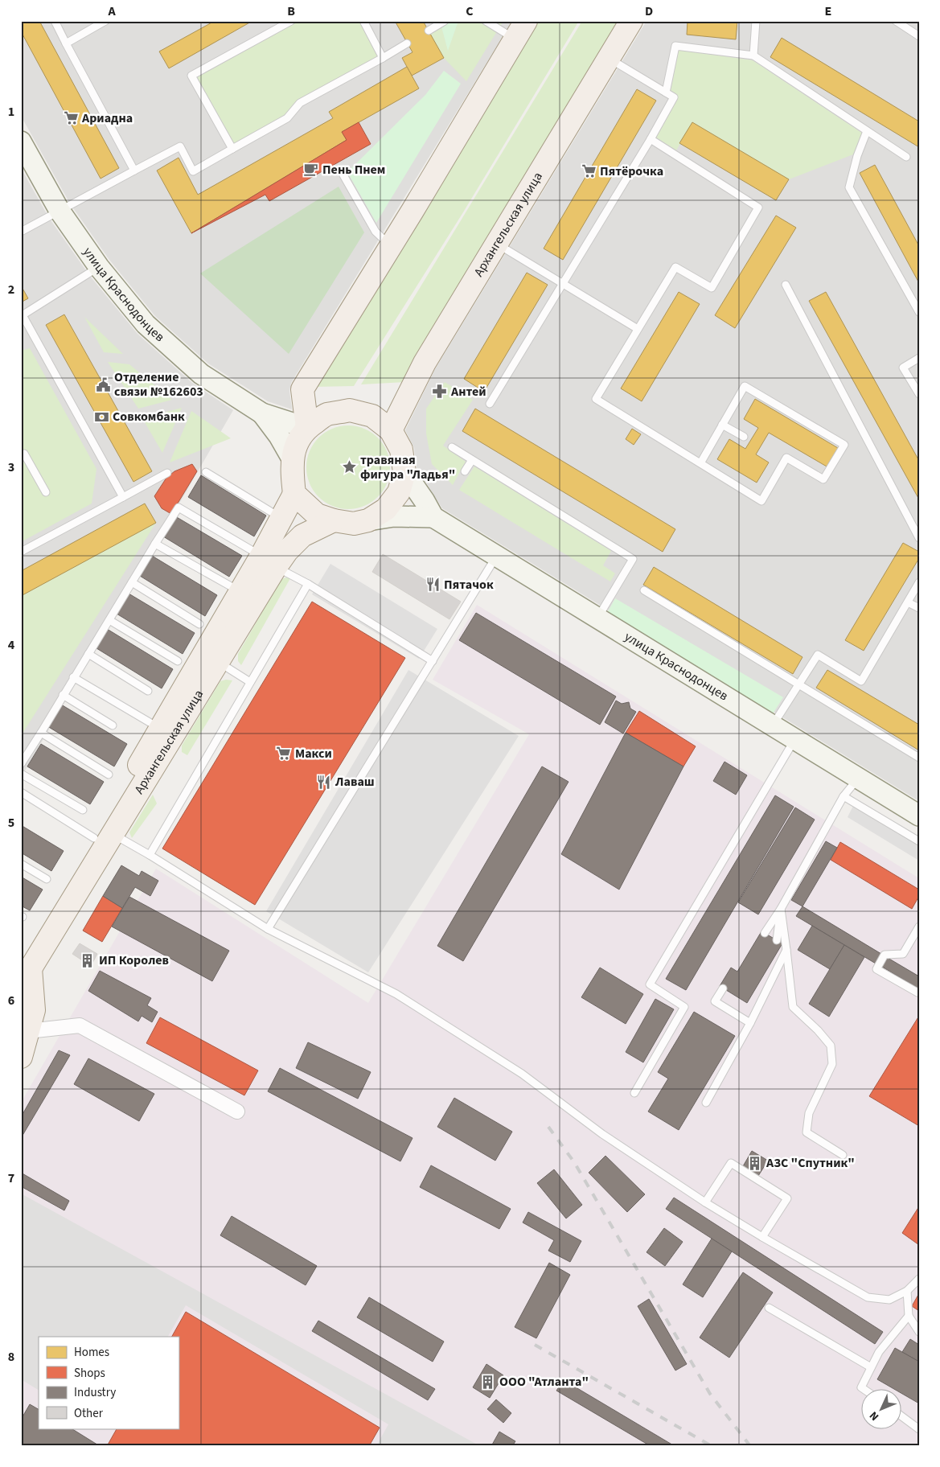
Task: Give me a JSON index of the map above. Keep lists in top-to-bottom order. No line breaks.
{"streets":{"main road":["Архангельская улица","улица Краснодонцев"]},"crossings":[["Архангельская улица","улица Краснодонцев"]],"places":{"supermarket":["Ариадна","Пятёрочка","Макси"],"cafe":["Пень Пнем"],"public building":["Отделение связи №162603"],"pharmacy":["Антей"],"bank":["Совкомбанк"],"place":["травяная фигура \"Ладья\""],"restaurant":["Пятачок","Лаваш"],"building":["ИП Королев","АЗС \"Спутник\"","ООО \"Атланта\""]},"legend":["Homes","Shops","Industry","Other"],"north":"bottom left","grid":{"columns":["A","B","C","D","E"],"rows":["1","2","3","4","5","6","7","8"]}}
